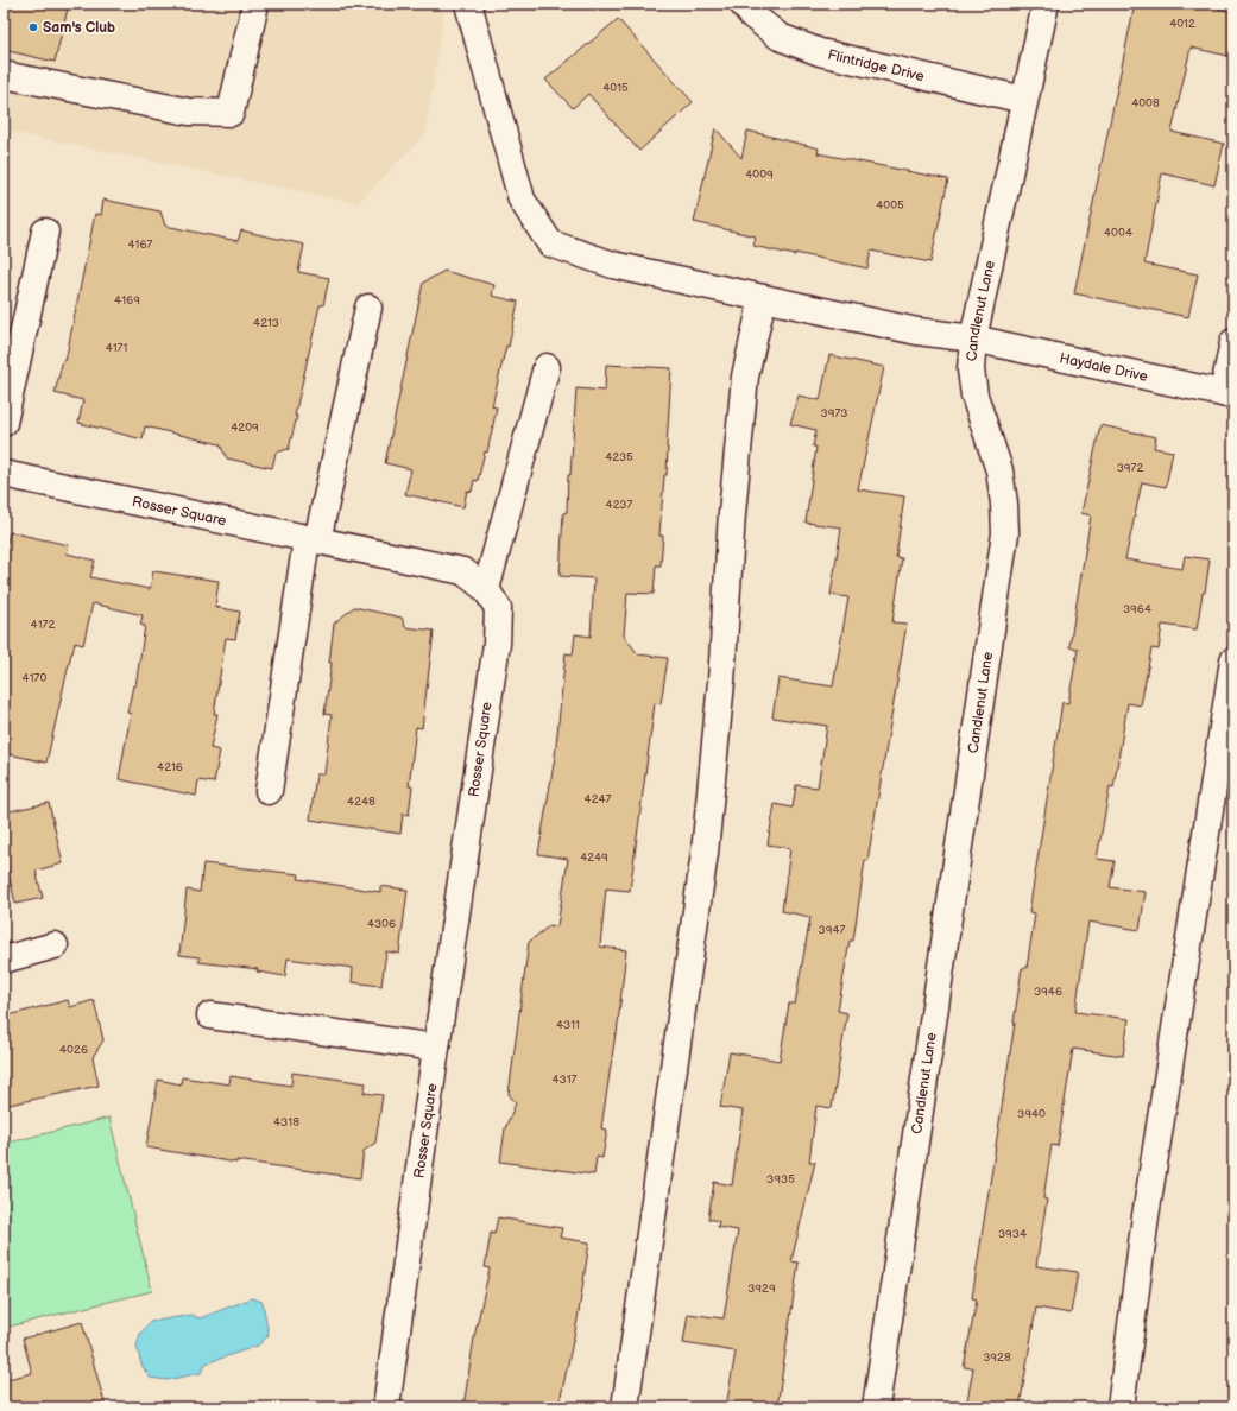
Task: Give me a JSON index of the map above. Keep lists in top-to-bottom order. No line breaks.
{"streets":{"street":["Flintridge Drive","Candlenut Lane","Haydale Drive","Rosser Square"]},"crossings":[["Flintridge Drive","Candlenut Lane"],["Candlenut Lane","Haydale Drive"]],"places":["Sam's Club"],"house_numbers":["4012","4015","4008","4009","4005","4004","4167","4169","4213","4171","3973","4209","4235","3972","4237","3964","4172","4170","4216","4247","4248","4249","4306","3947","3946","4311","4026","4317","3940","4318","3935","3934","3929","3928"]}
